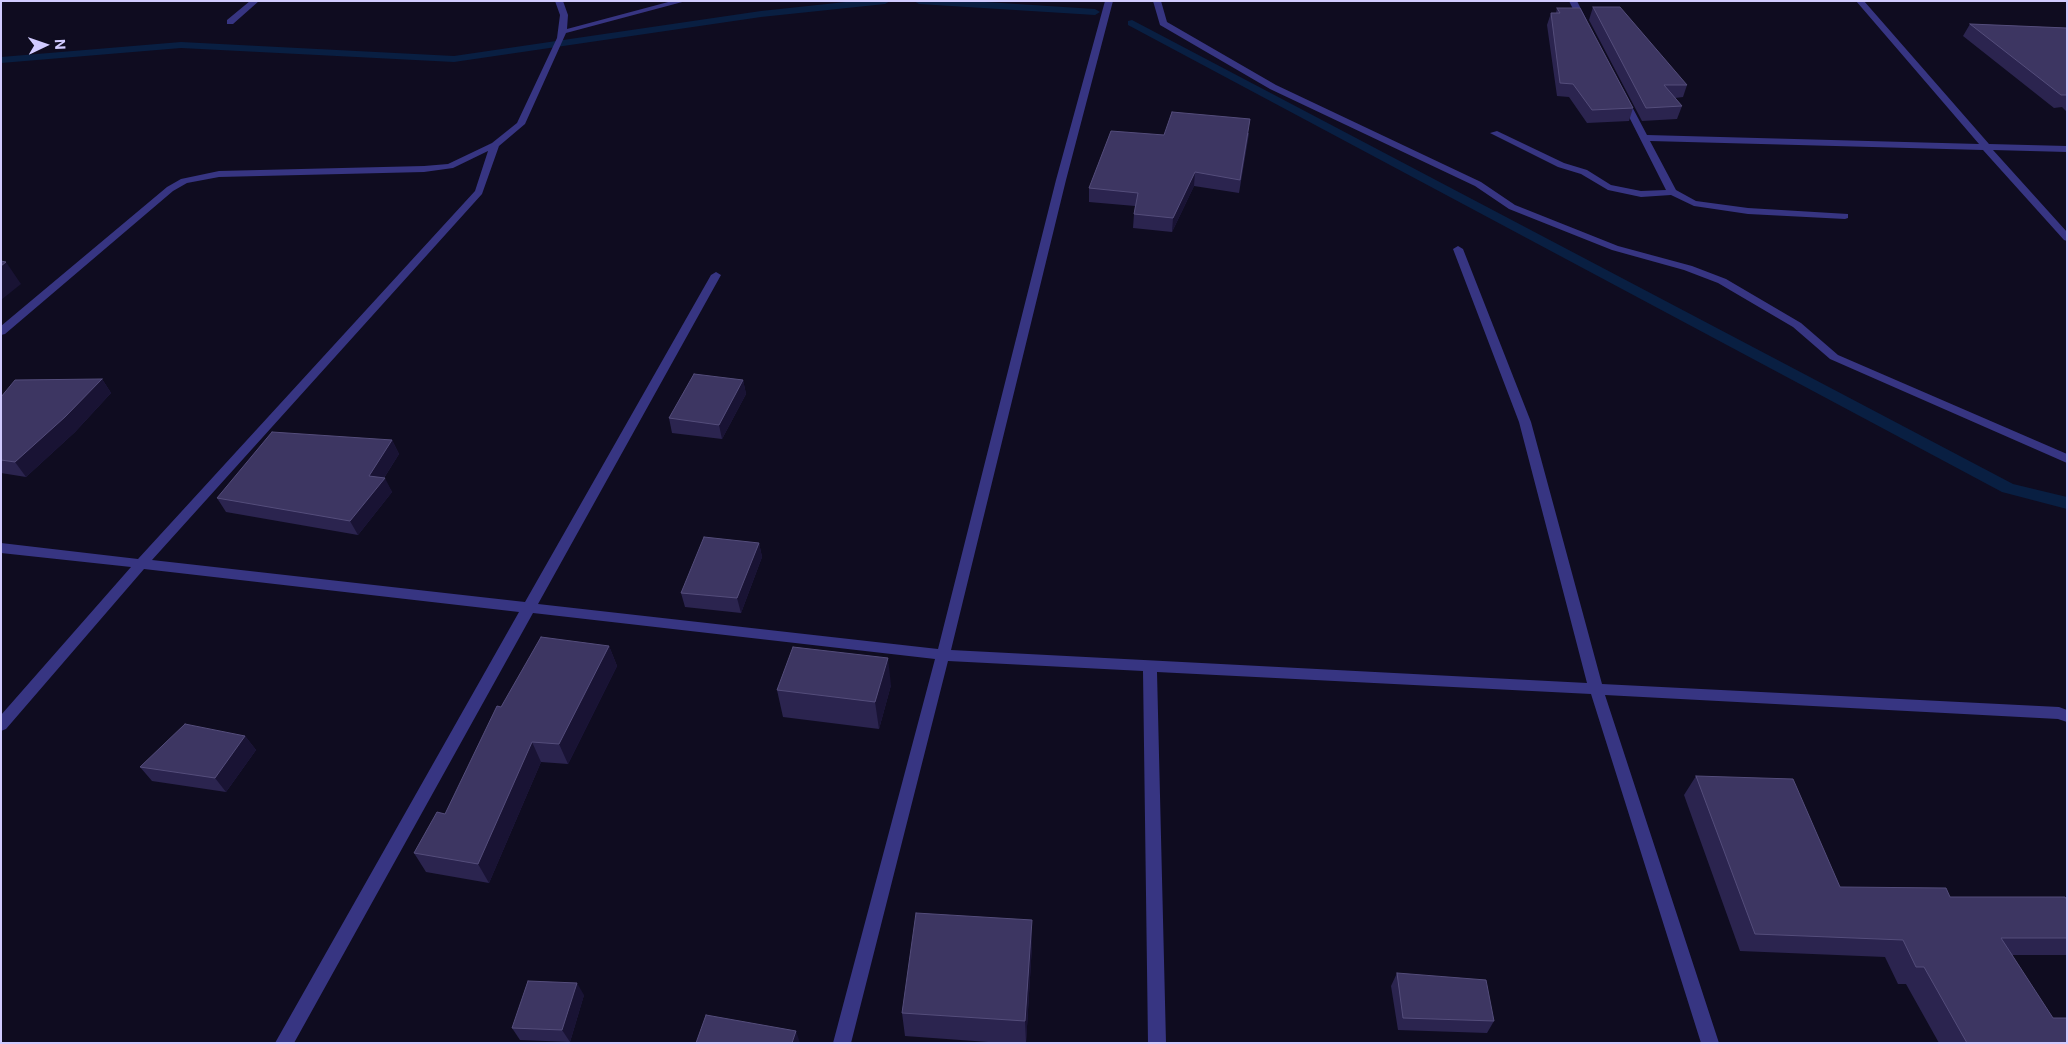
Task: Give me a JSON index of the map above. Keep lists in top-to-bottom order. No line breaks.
{"north":"right"}
